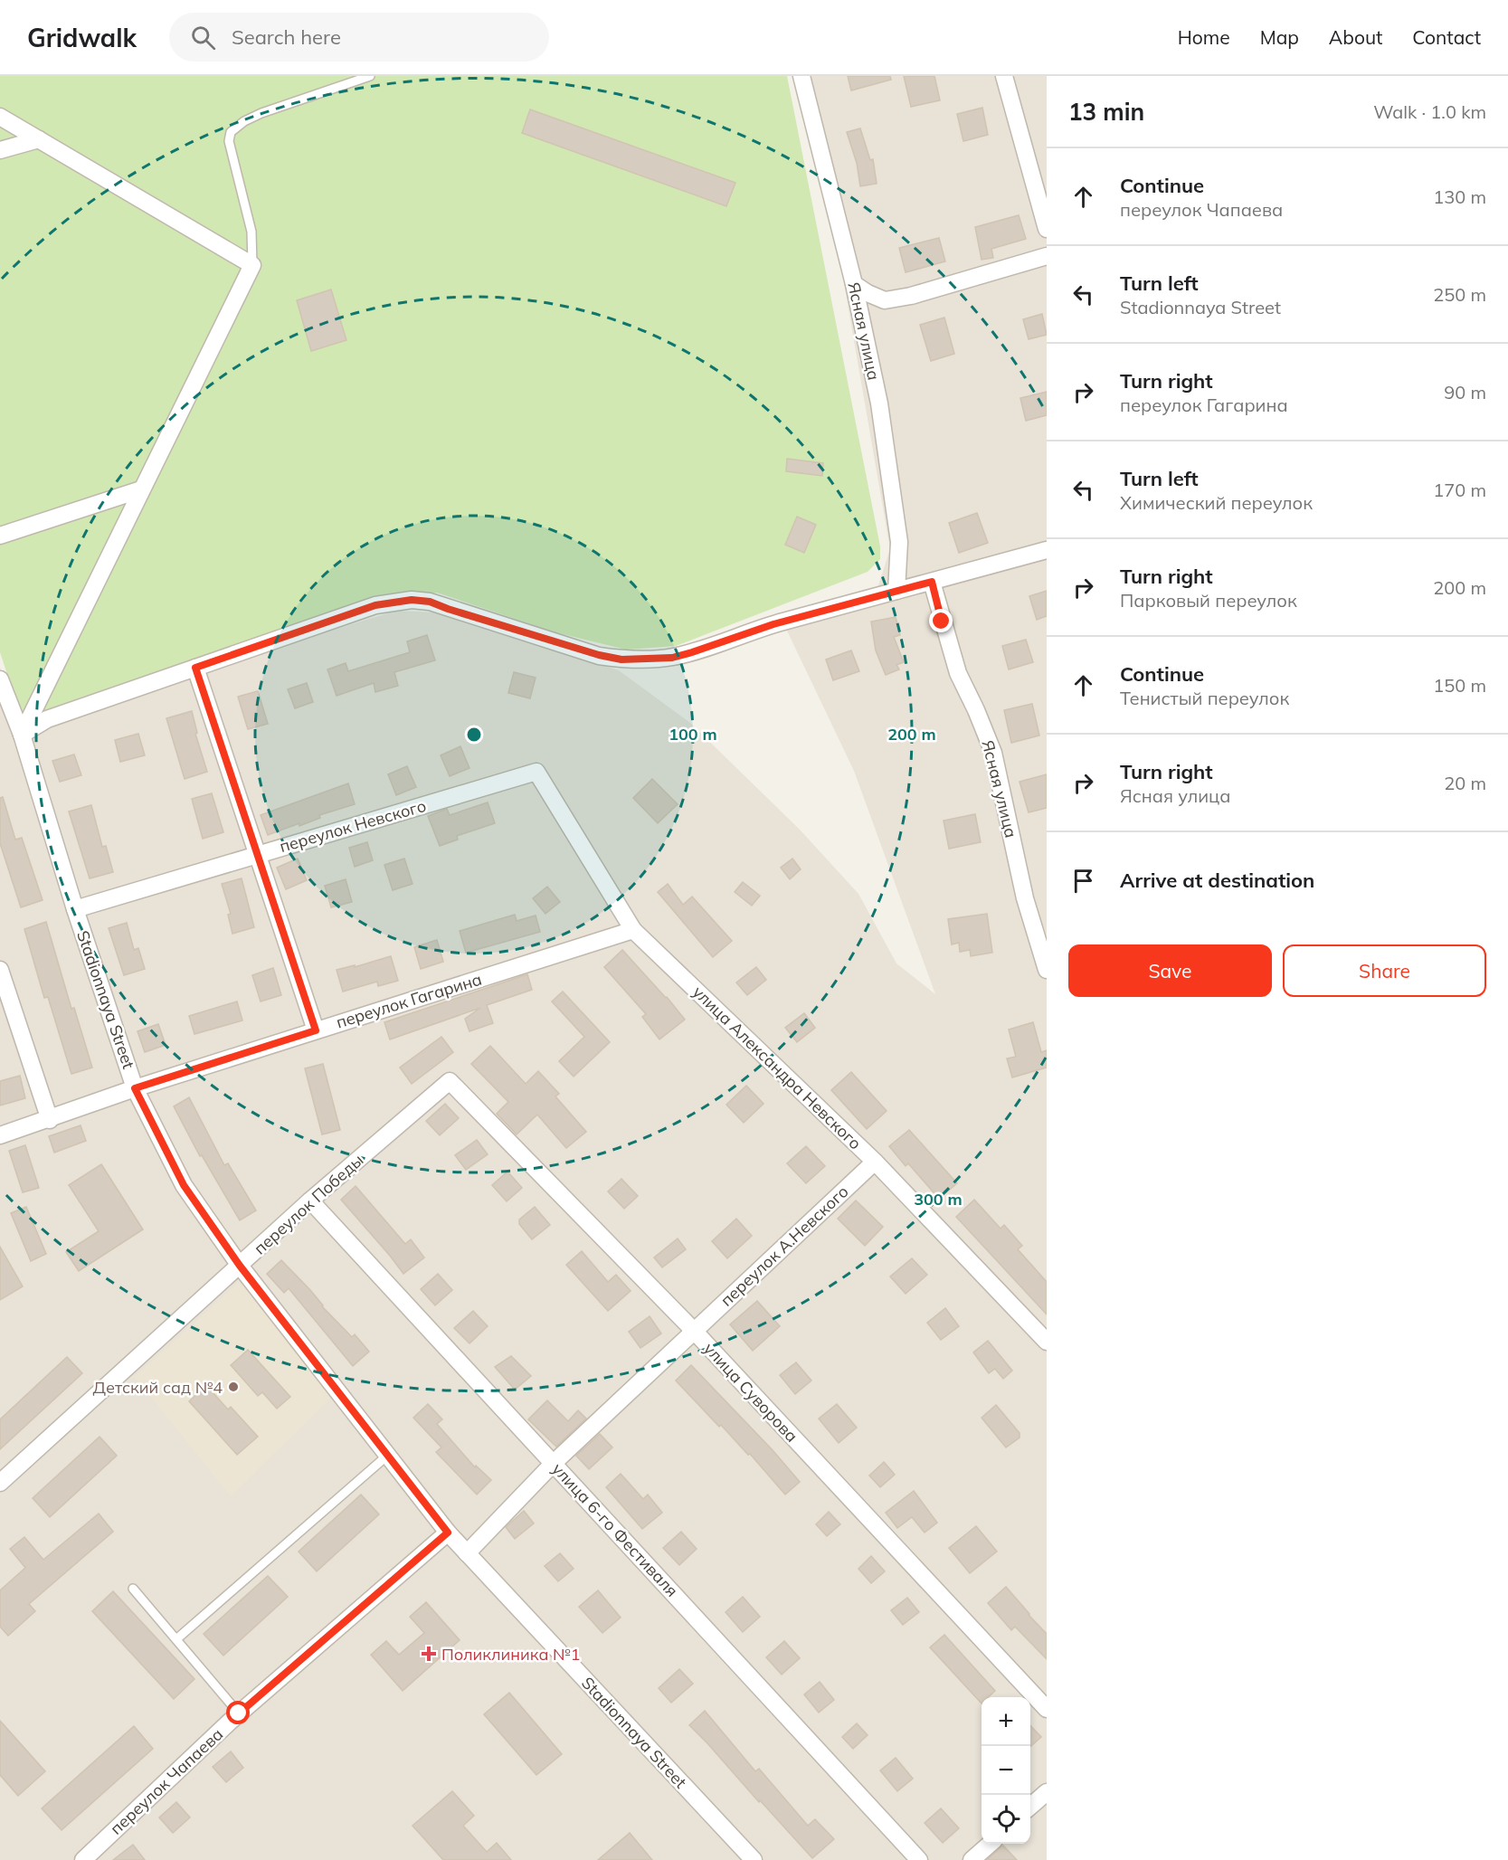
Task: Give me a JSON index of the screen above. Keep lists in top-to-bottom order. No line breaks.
{"streets":{"street":["Ясная улица","переулок Невского","Stadionnaya Street","переулок Гагарина","улица Александра Невского","переулок Победы","переулок А.Невского","улица Суворова","улица 6-го Фестиваля","переулок Чапаева"]},"crossings":[["переулок Невского","Stadionnaya Street"],["переулок Невского","улица Александра Невского"],["Stadionnaya Street","переулок Гагарина"],["Stadionnaya Street","переулок Победы"],["Stadionnaya Street","переулок А.Невского"],["Stadionnaya Street","переулок Чапаева"],["переулок Гагарина","улица Александра Невского"],["улица Александра Невского","переулок А.Невского"],["переулок Победы","улица Суворова"],["переулок Победы","улица 6-го Фестиваля"],["переулок А.Невского","улица Суворова"],["переулок А.Невского","улица 6-го Фестиваля"]],"places":{"other":["Детский сад №4"],"health":["Поликлиника №1"]},"page":{"header":"Gridwalk","search":"Search here","nav":["Home","Map","About","Contact"],"heading":["13 min","Walk · 1.0 km"],"list":[["Continue","переулок Чапаева","130 m"],["Turn left","Stadionnaya Street","250 m"],["Turn right","переулок Гагарина","90 m"],["Turn left","Химический переулок","170 m"],["Turn right","Парковый переулок","200 m"],["Continue","Тенистый переулок","150 m"],["Turn right","Ясная улица","20 m"],"Arrive at destination"],"buttons":["Save","Share"],"map_buttons":["+","−"]},"rings":["100 m","200 m","300 m"]}
